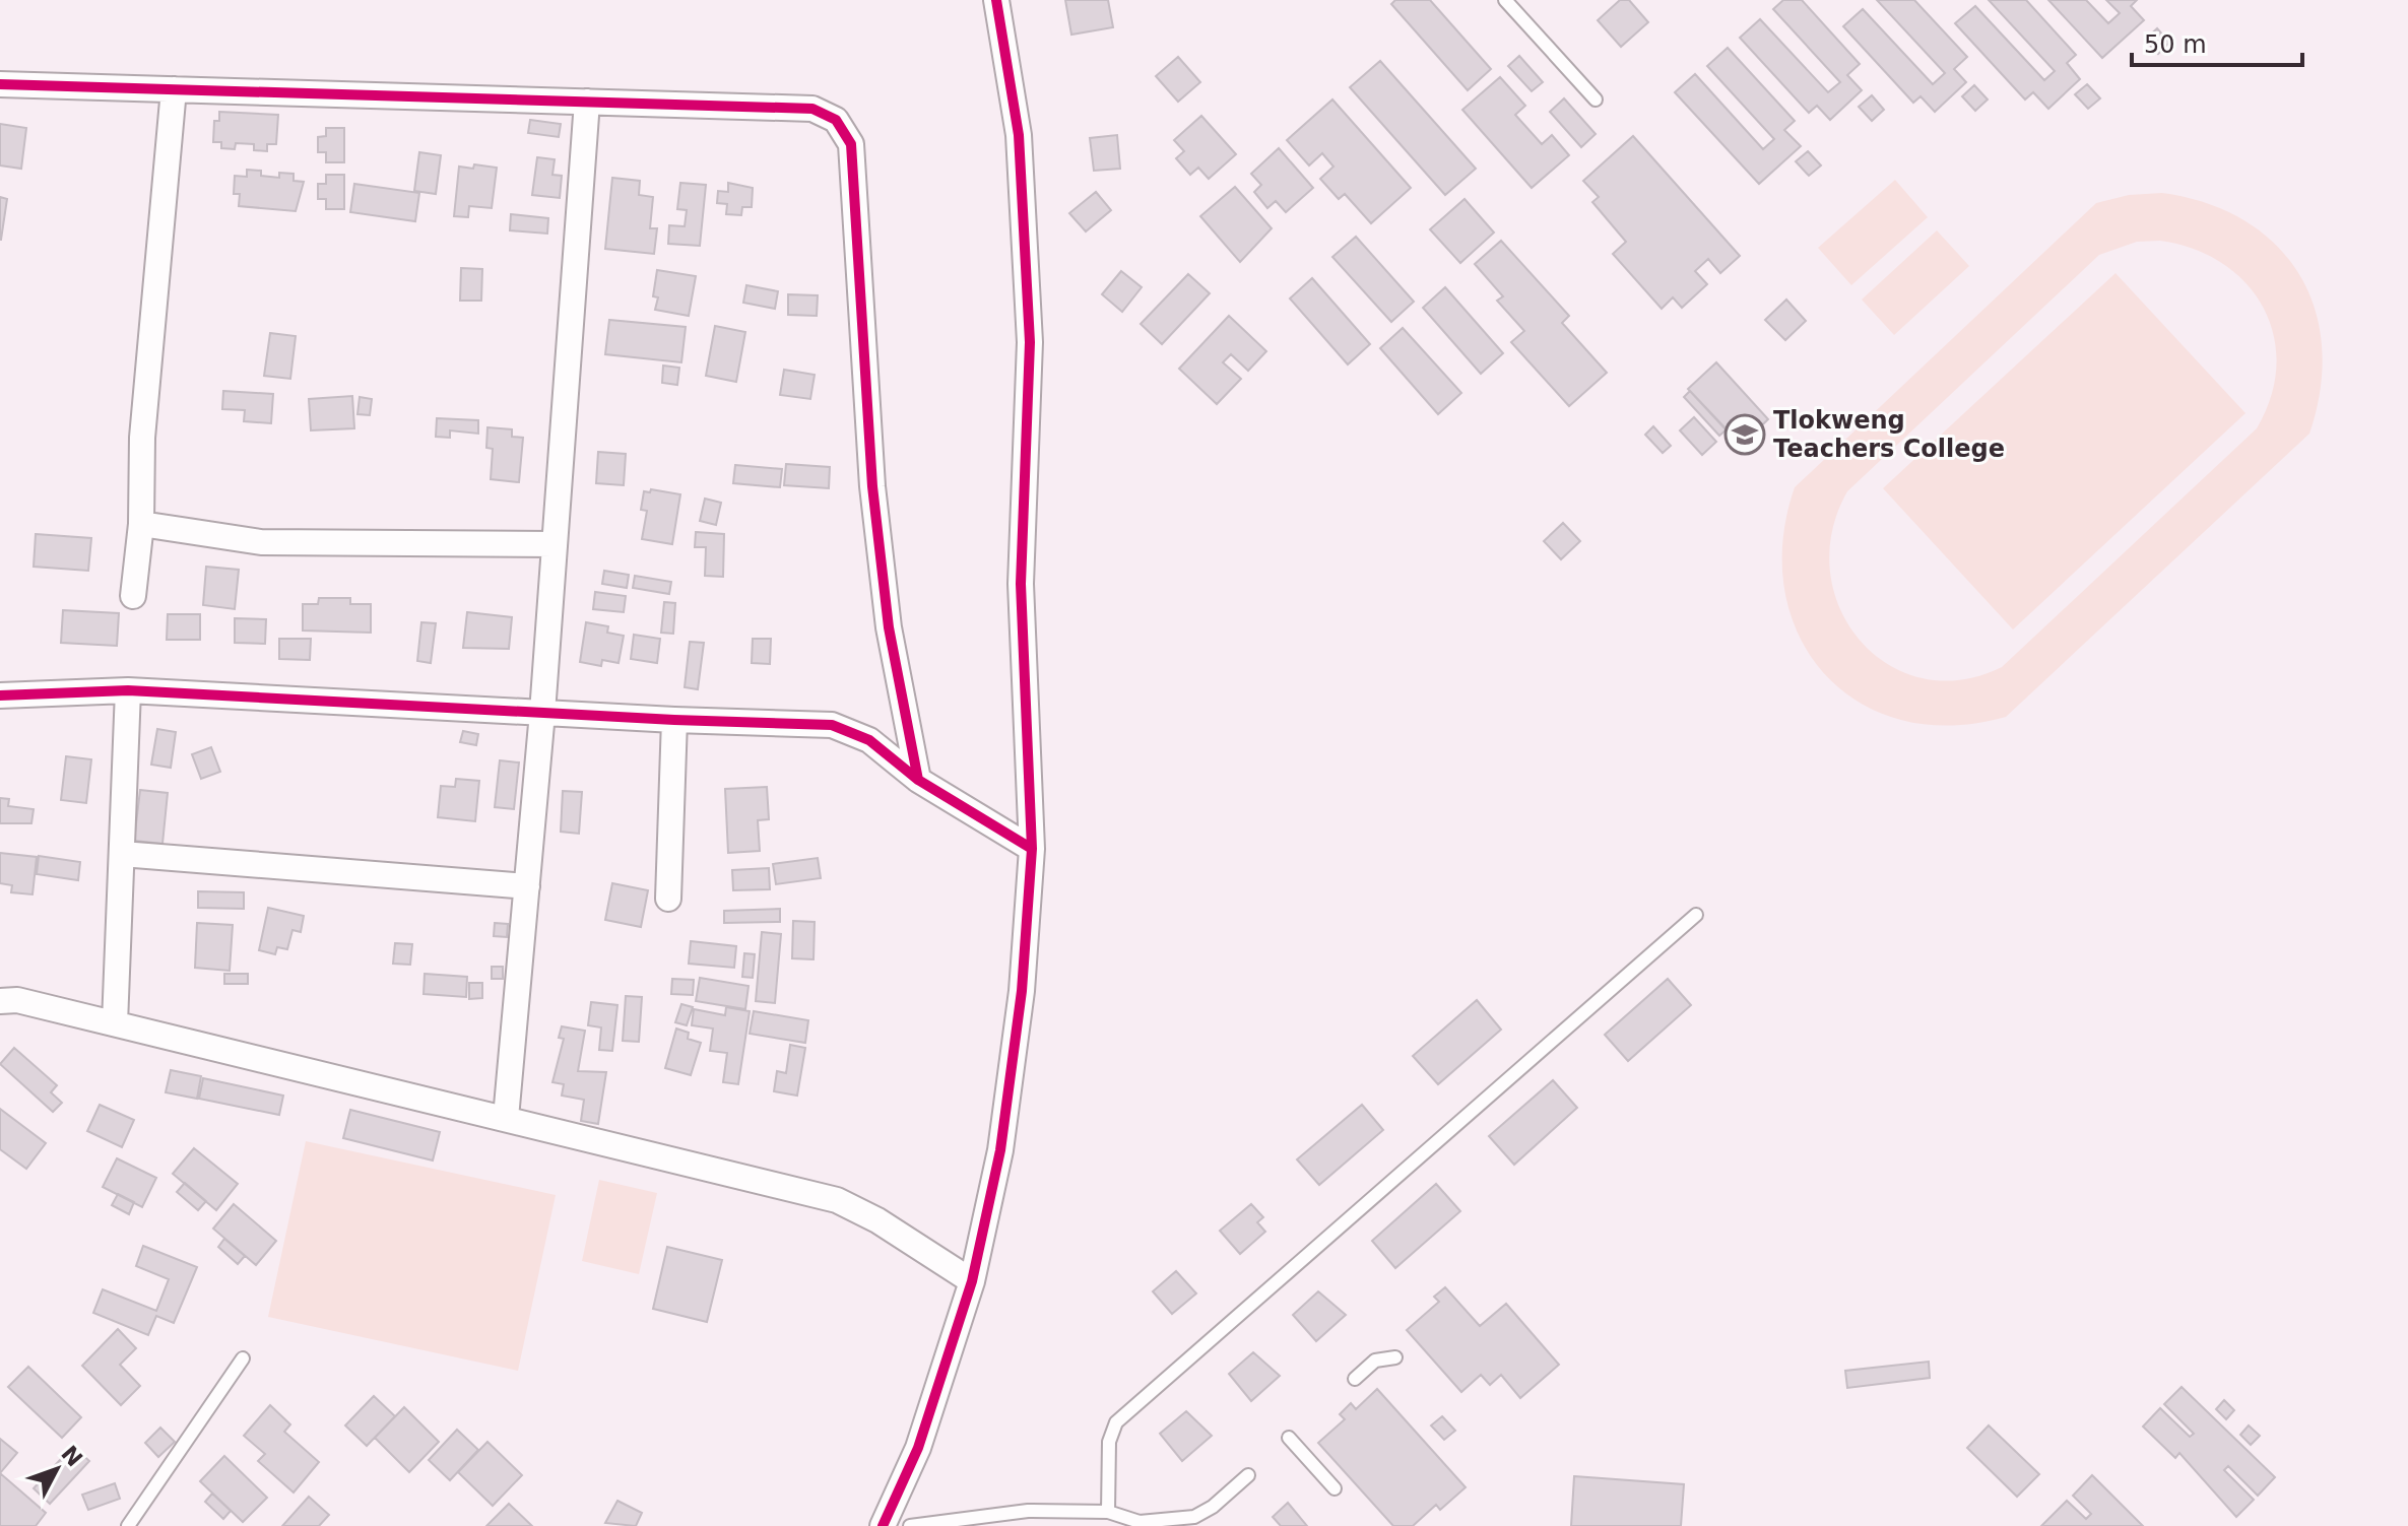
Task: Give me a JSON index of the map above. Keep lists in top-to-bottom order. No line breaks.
{"places":{"school or university":["Tlokweng Teachers College"]},"scale_bar":"50 m","north":"top right"}
